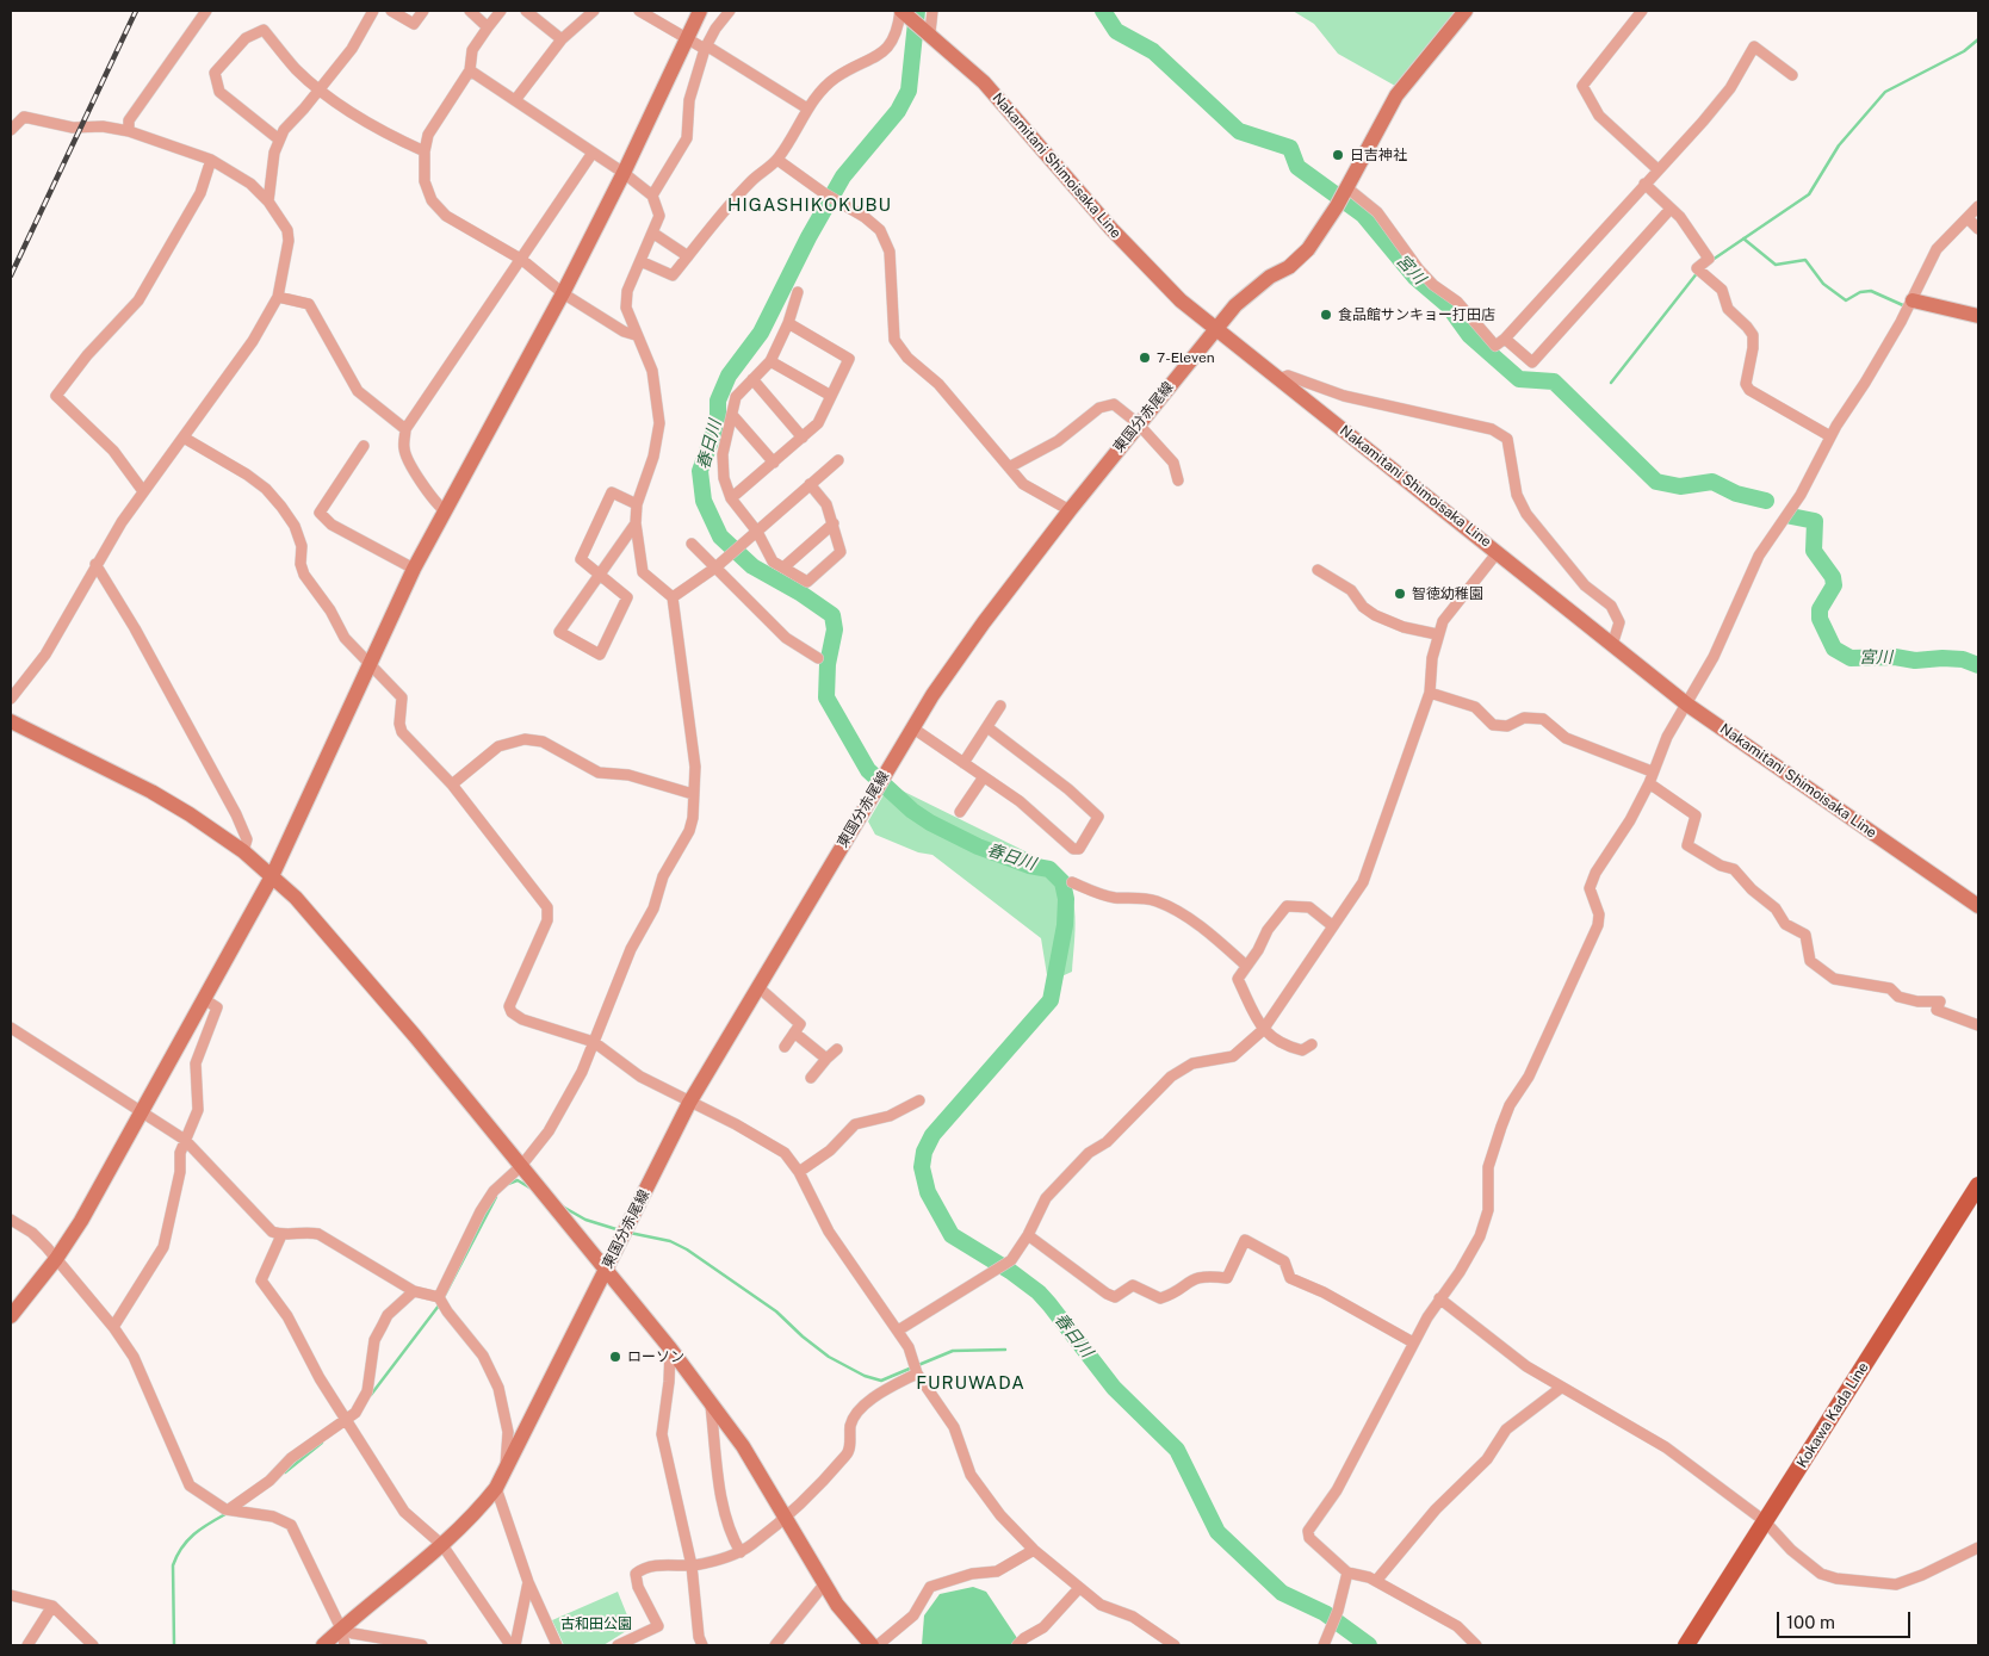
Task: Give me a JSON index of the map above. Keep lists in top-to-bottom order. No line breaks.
{"streets":{"main road":["Kokawa Kada Line"],"street":["Nakamitani Shimoisaka Line","東国分赤尾線"]},"crossings":[["Nakamitani Shimoisaka Line","東国分赤尾線"]],"districts":["HIGASHIKOKUBU","FURUWADA"],"water":["宮川","春日川"],"parks":["古和田公園"],"places":["日吉神社","食品館サンキョー打田店","7-Eleven","智徳幼稚園","ローソン"],"scale_bar":"100 m"}
